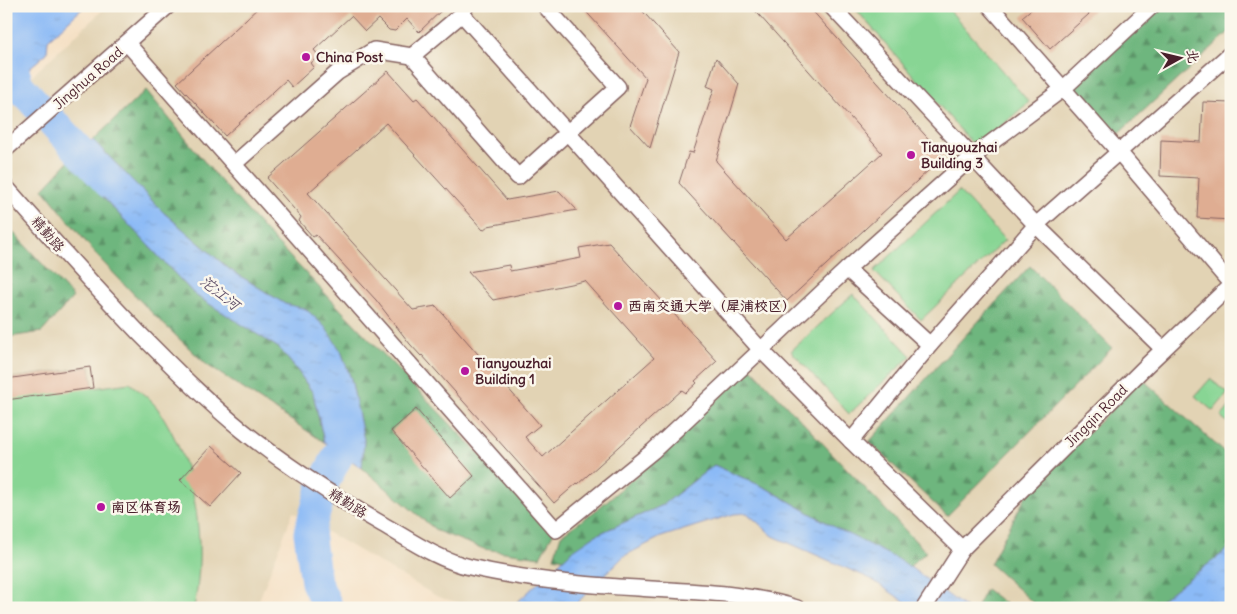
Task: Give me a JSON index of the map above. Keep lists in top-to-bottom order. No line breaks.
{"streets":{"street":["Jinghua Road","精勤路","Jingqin Road"]},"water":["沱江河"],"places":["China Post","Tianyouzhai Building 3","西南交通大学（犀浦校区）","Tianyouzhai Building 1","南区体育场"],"north":"right"}
